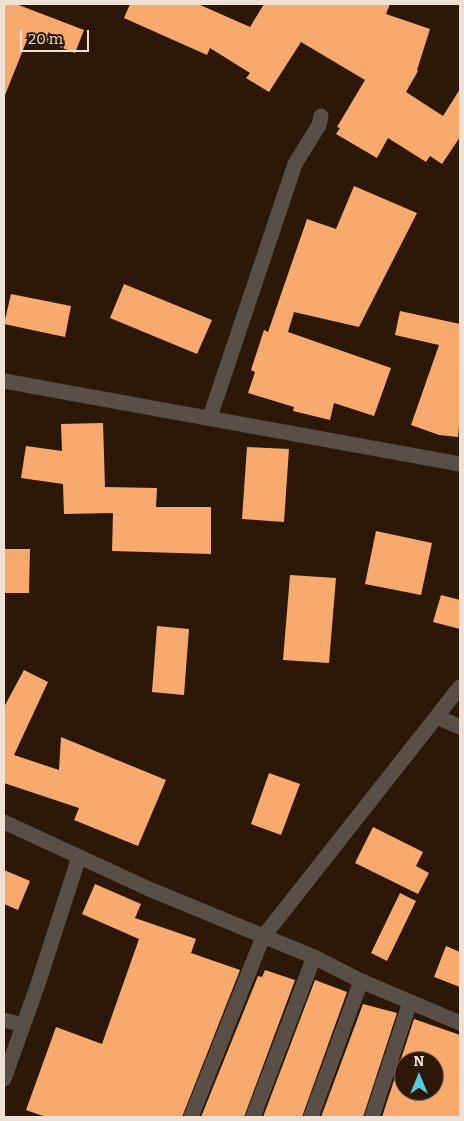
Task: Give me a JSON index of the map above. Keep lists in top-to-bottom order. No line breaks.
{"scale_bar":"20 m","north":"top"}
